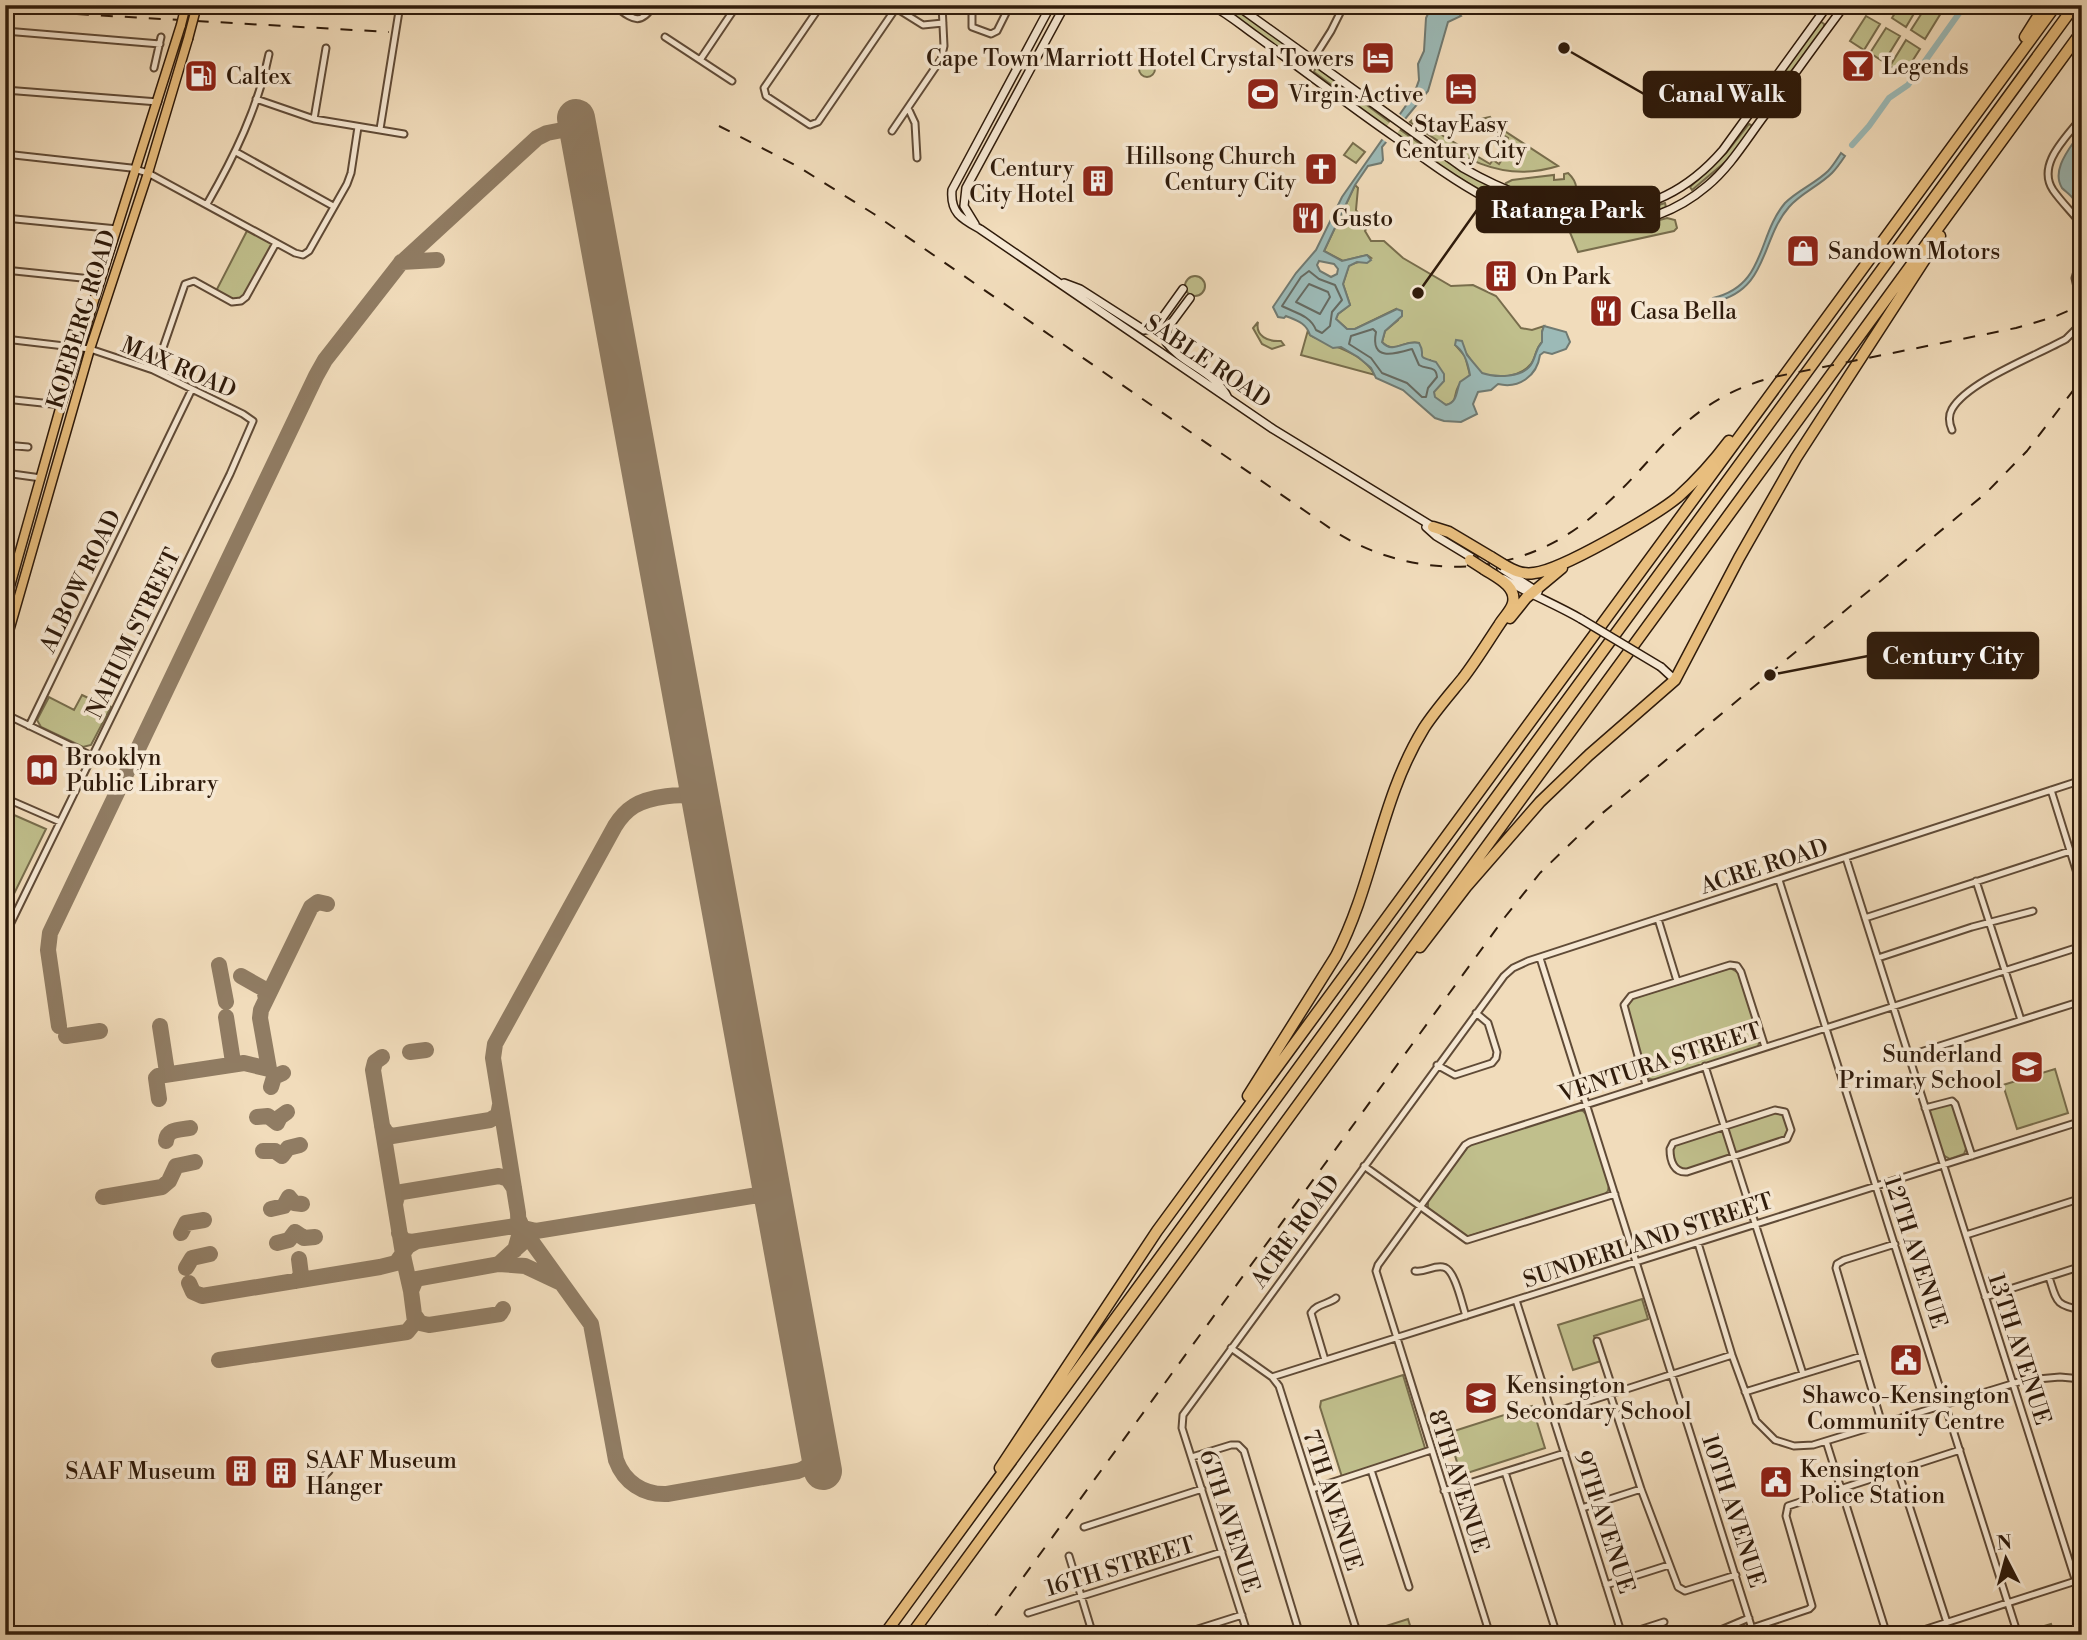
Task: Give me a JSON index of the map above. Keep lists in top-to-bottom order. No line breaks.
{"streets":{"main road":["KOEBERG ROAD","SABLE ROAD"],"street":["MAX ROAD","ALBOW ROAD","NAHUM STREET","ACRE ROAD","VENTURA STREET","SUNDERLAND STREET","12TH AVENUE","13TH AVENUE","8TH AVENUE","7TH AVENUE","10TH AVENUE","6TH AVENUE","9TH AVENUE","16TH STREET"]},"crossings":[["KOEBERG ROAD","MAX ROAD"],["MAX ROAD","ALBOW ROAD"],["MAX ROAD","NAHUM STREET"],["ACRE ROAD","12TH AVENUE"],["ACRE ROAD","13TH AVENUE"],["ACRE ROAD","10TH AVENUE"],["ACRE ROAD","6TH AVENUE"],["VENTURA STREET","SUNDERLAND STREET"],["VENTURA STREET","12TH AVENUE"],["VENTURA STREET","13TH AVENUE"],["VENTURA STREET","8TH AVENUE"],["VENTURA STREET","10TH AVENUE"],["SUNDERLAND STREET","12TH AVENUE"],["SUNDERLAND STREET","13TH AVENUE"],["SUNDERLAND STREET","8TH AVENUE"],["SUNDERLAND STREET","7TH AVENUE"],["SUNDERLAND STREET","10TH AVENUE"],["SUNDERLAND STREET","9TH AVENUE"],["6TH AVENUE","16TH STREET"]],"places":{"other":["Canal Walk","Ratanga Park","Century City"],"hotel":["Cape Town Marriott Hotel Crystal Towers","StayEasy Century City"],"bar":["Legends"],"fuel station":["Caltex"],"sports":["Virgin Active"],"church":["Hillsong Church Century City"],"building":["Century City Hotel","On Park","SAAF Museum","SAAF Museum Hanger"],"restaurant":["Gusto","Casa Bella"],"shop":["Sandown Motors"],"library":["Brooklyn Public Library"],"school or university":["Sunderland Primary School","Kensington Secondary School"],"public building":["Shawco-Kensington Community Centre","Kensington Police Station"]},"north":"top"}
